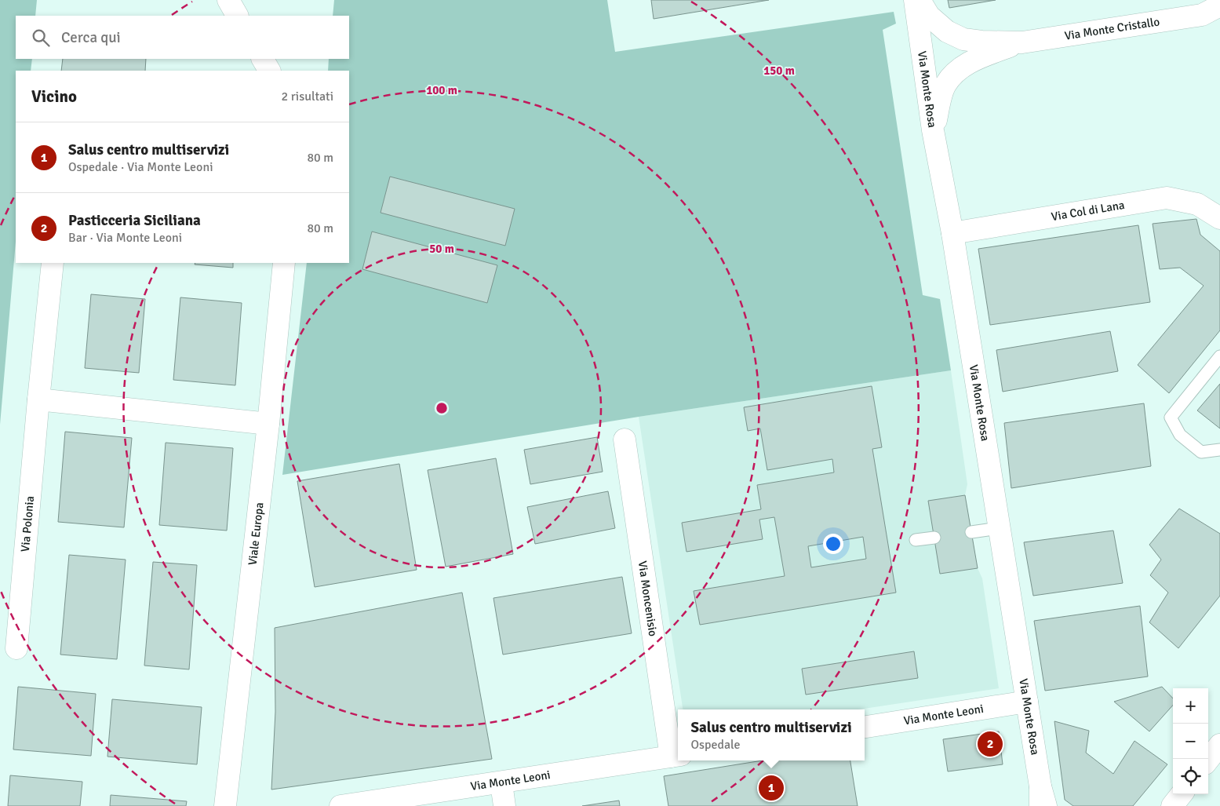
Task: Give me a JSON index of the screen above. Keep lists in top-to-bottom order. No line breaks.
{"streets":{"street":["Via Monte Cristallo","Via Monte Rosa","Via Col di Lana","Via Polonia","Viale Europa","Via Moncenisio","Via Monte Leoni"]},"crossings":[["Via Monte Rosa","Via Col di Lana"],["Via Monte Rosa","Via Monte Leoni"],["Via Moncenisio","Via Monte Leoni"]],"page":{"search":"Cerca qui","heading":["Vicino","2 risultati"],"list":[{"mark":"1","name":"Salus centro multiservizi","note":"Ospedale · Via Monte Leoni","value":"80 m"},{"mark":"2","name":"Pasticceria Siciliana","note":"Bar · Via Monte Leoni","value":"80 m"}],"map_buttons":["+","−"],"popup":["Salus centro multiservizi","Ospedale"],"pins":["2","1"]},"rings":["150 m","100 m","50 m"]}
